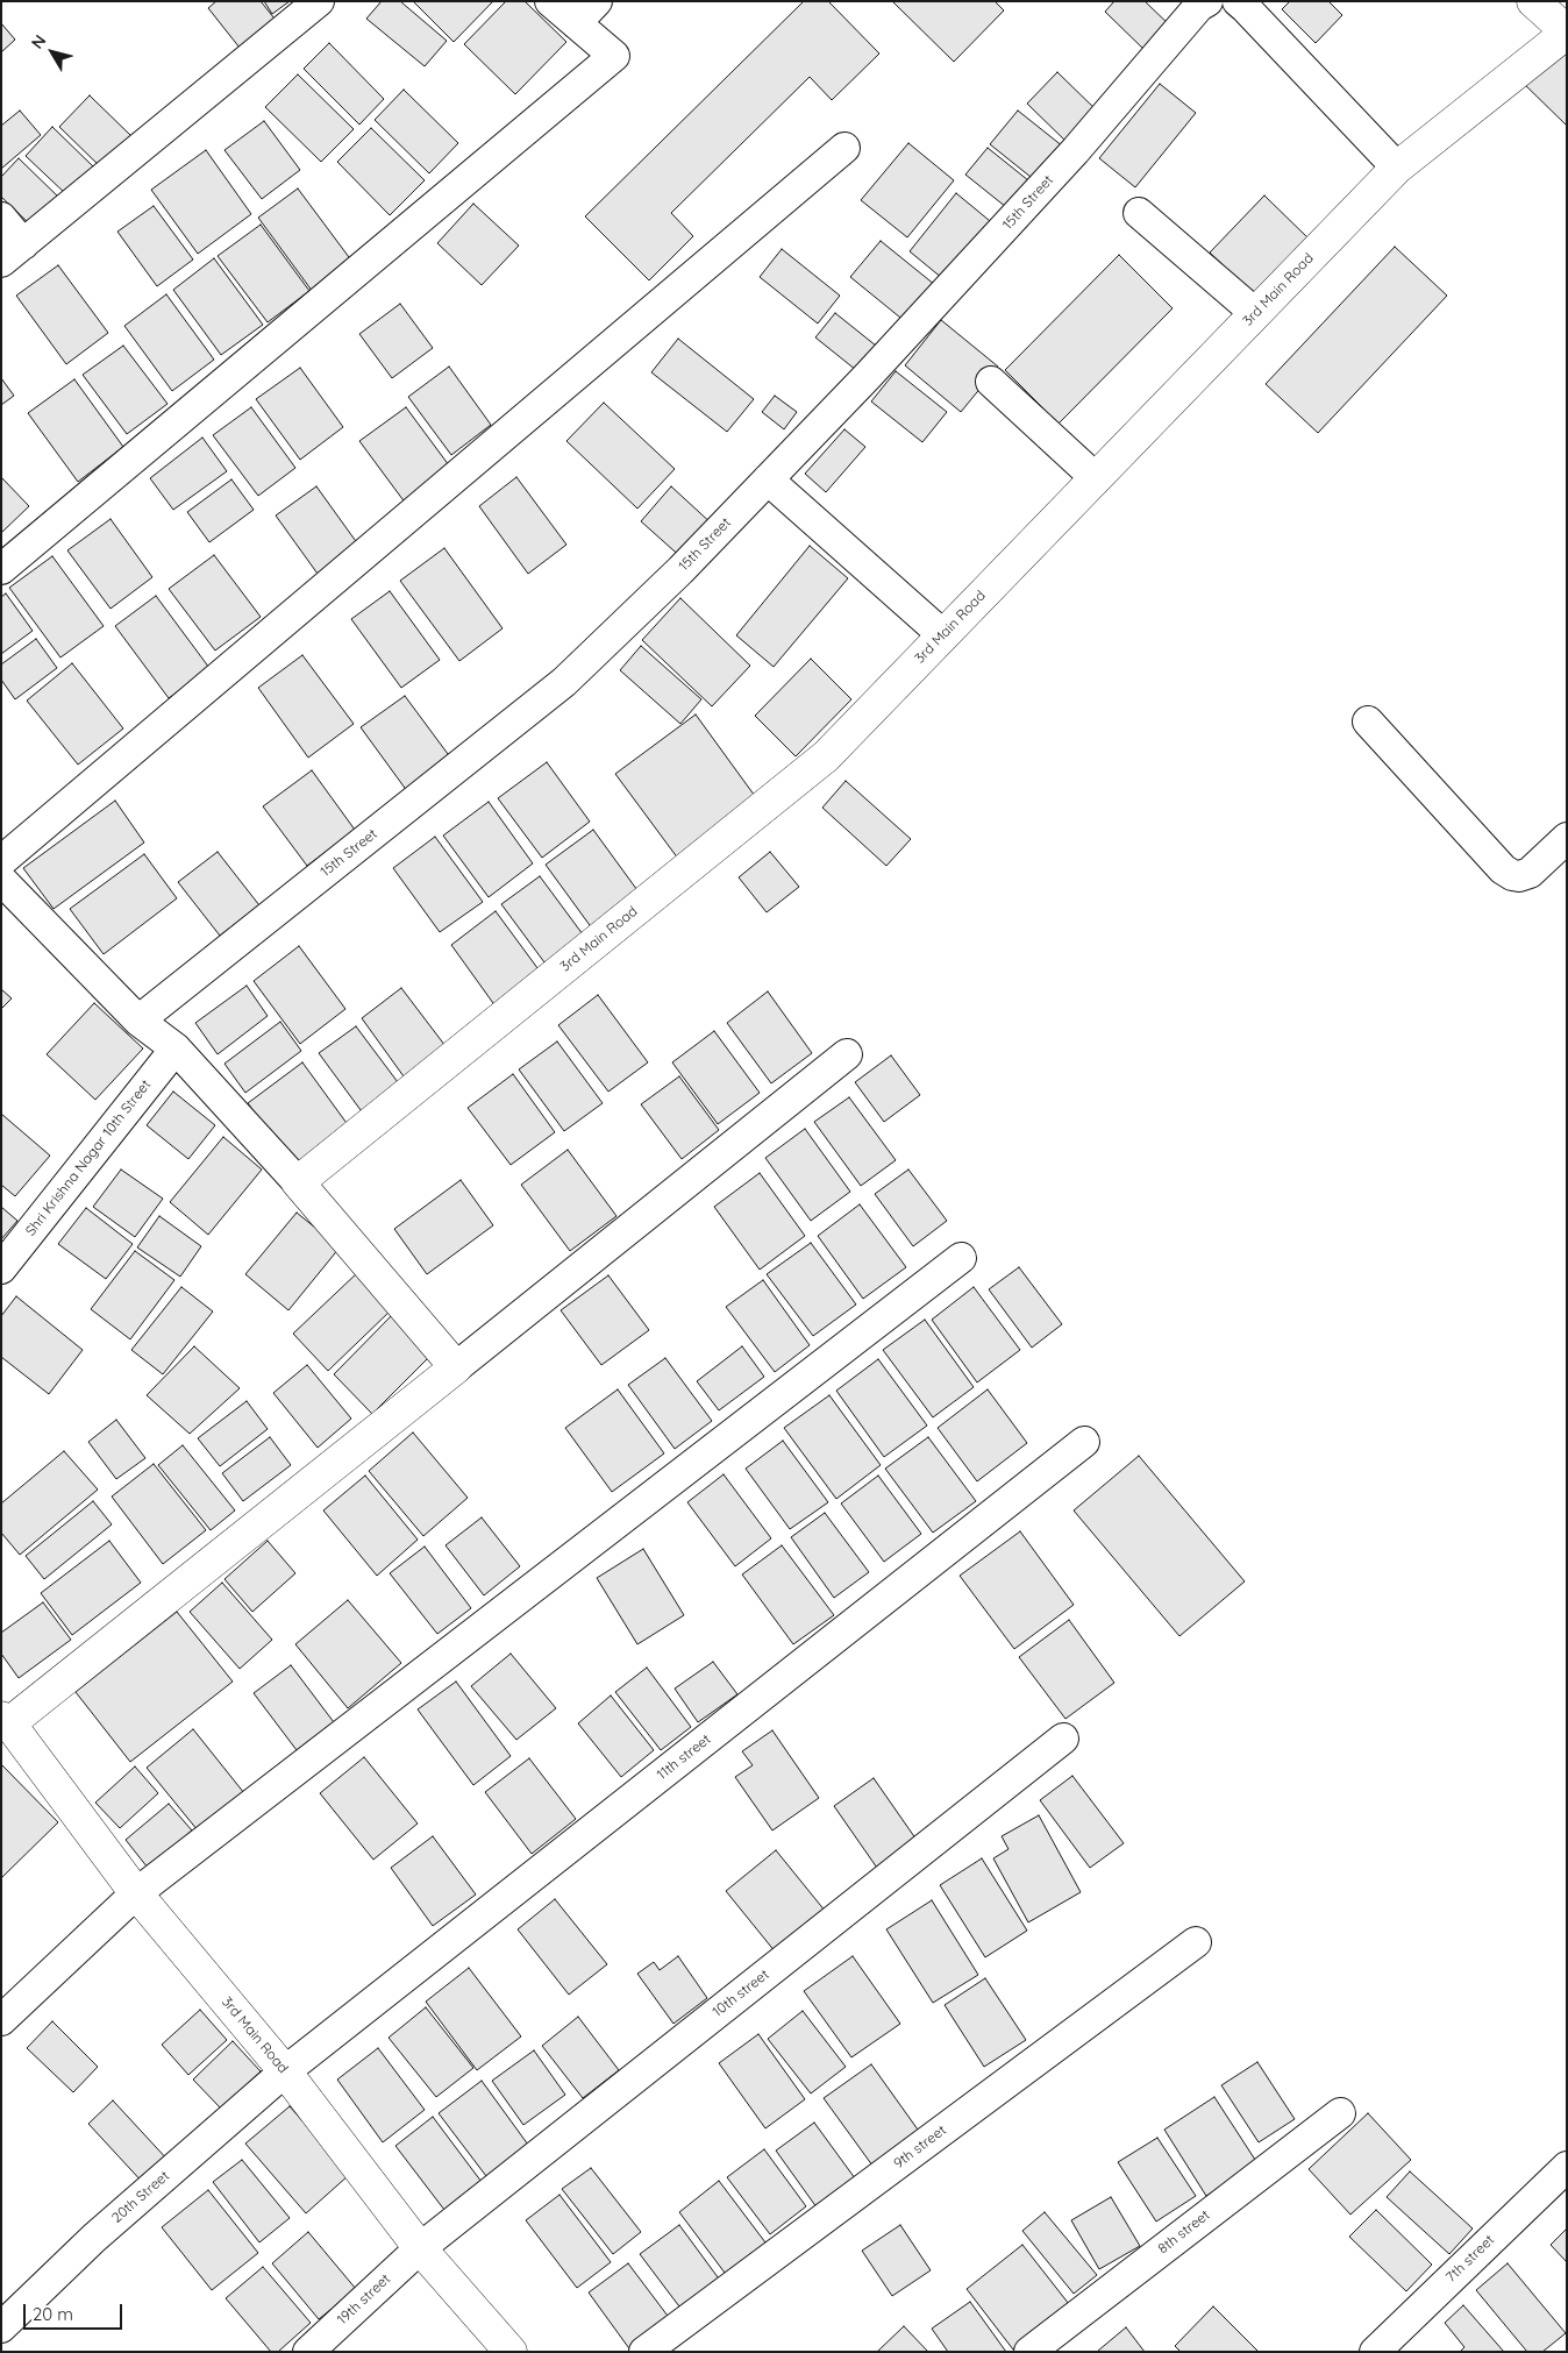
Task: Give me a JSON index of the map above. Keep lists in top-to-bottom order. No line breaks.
{"streets":{"street":["15th Street","3rd Main Road","Shri Krishna Nagar 10th Street","11th street","10th street","9th street","20th Street","8th street","7th street","19th street"]},"crossings":[["3rd Main Road","11th street"],["3rd Main Road","10th street"],["3rd Main Road","20th Street"],["3rd Main Road","19th street"],["11th street","20th Street"],["10th street","19th street"]],"scale_bar":"20 m","north":"top left"}
